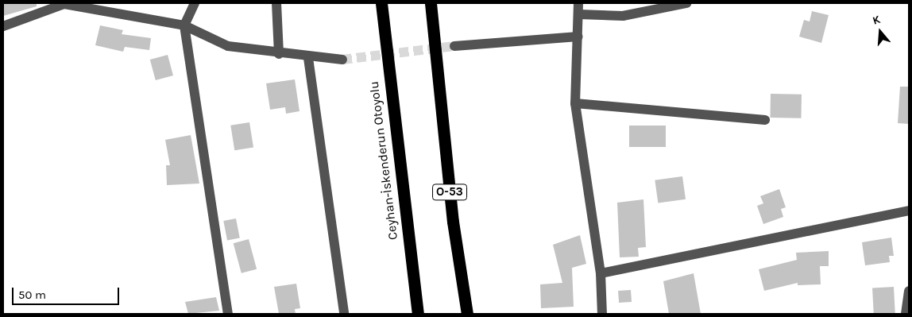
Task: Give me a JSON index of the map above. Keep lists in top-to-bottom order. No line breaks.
{"streets":{"highway":["Ceyhan-İskenderun Otoyolu","O-53"]},"scale_bar":"50 m","north":"top"}
